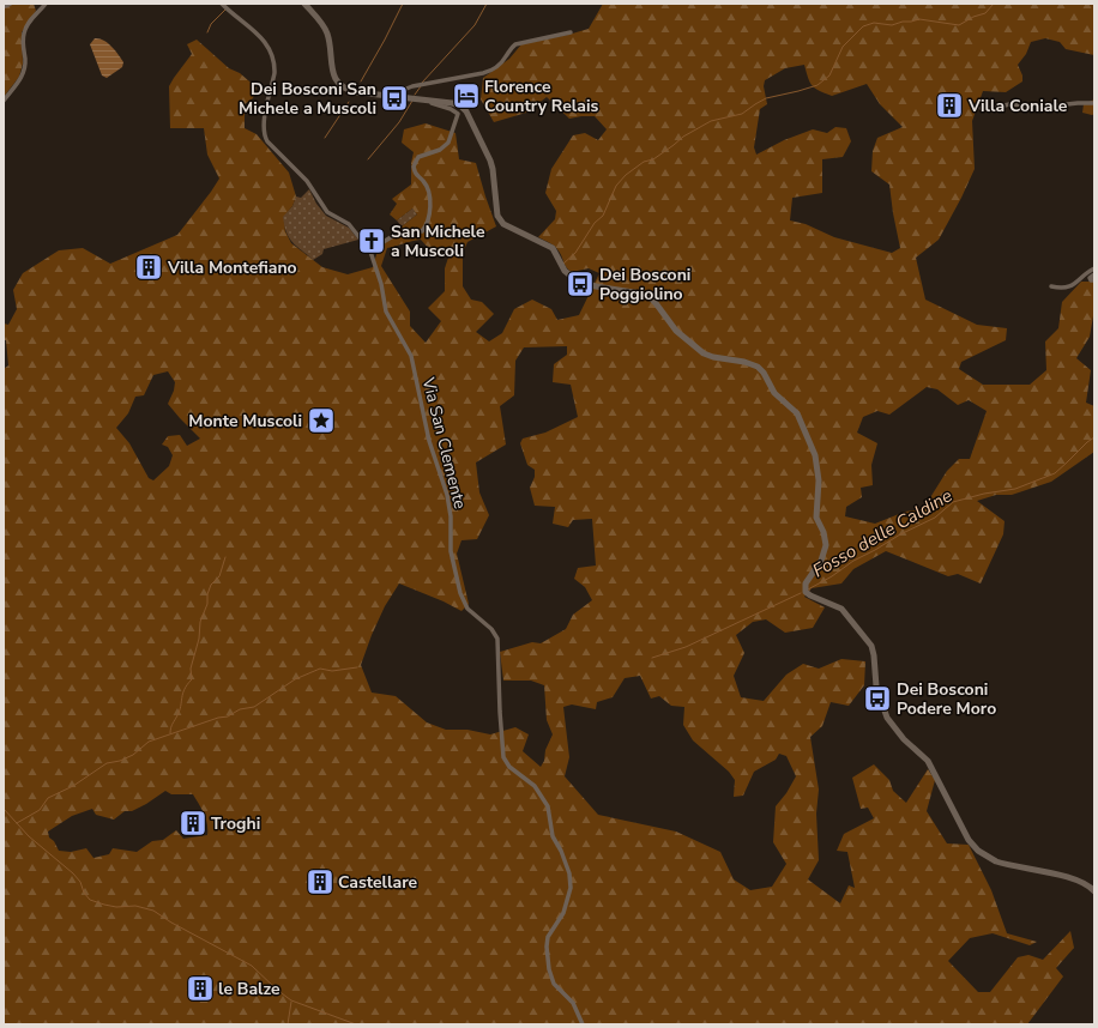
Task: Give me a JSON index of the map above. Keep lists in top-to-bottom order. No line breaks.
{"streets":{"street":["Via San Clemente"]},"water":["Fosso delle Caldine"],"places":{"hotel":["Florence Country Relais"],"bus stop":["Dei Bosconi San Michele a Muscoli","Dei Bosconi Poggiolino","Dei Bosconi Podere Moro"],"building":["Villa Coniale","Villa Montefiano","Troghi","Castellare","le Balze"],"church":["San Michele a Muscoli"],"place":["Monte Muscoli"]}}
